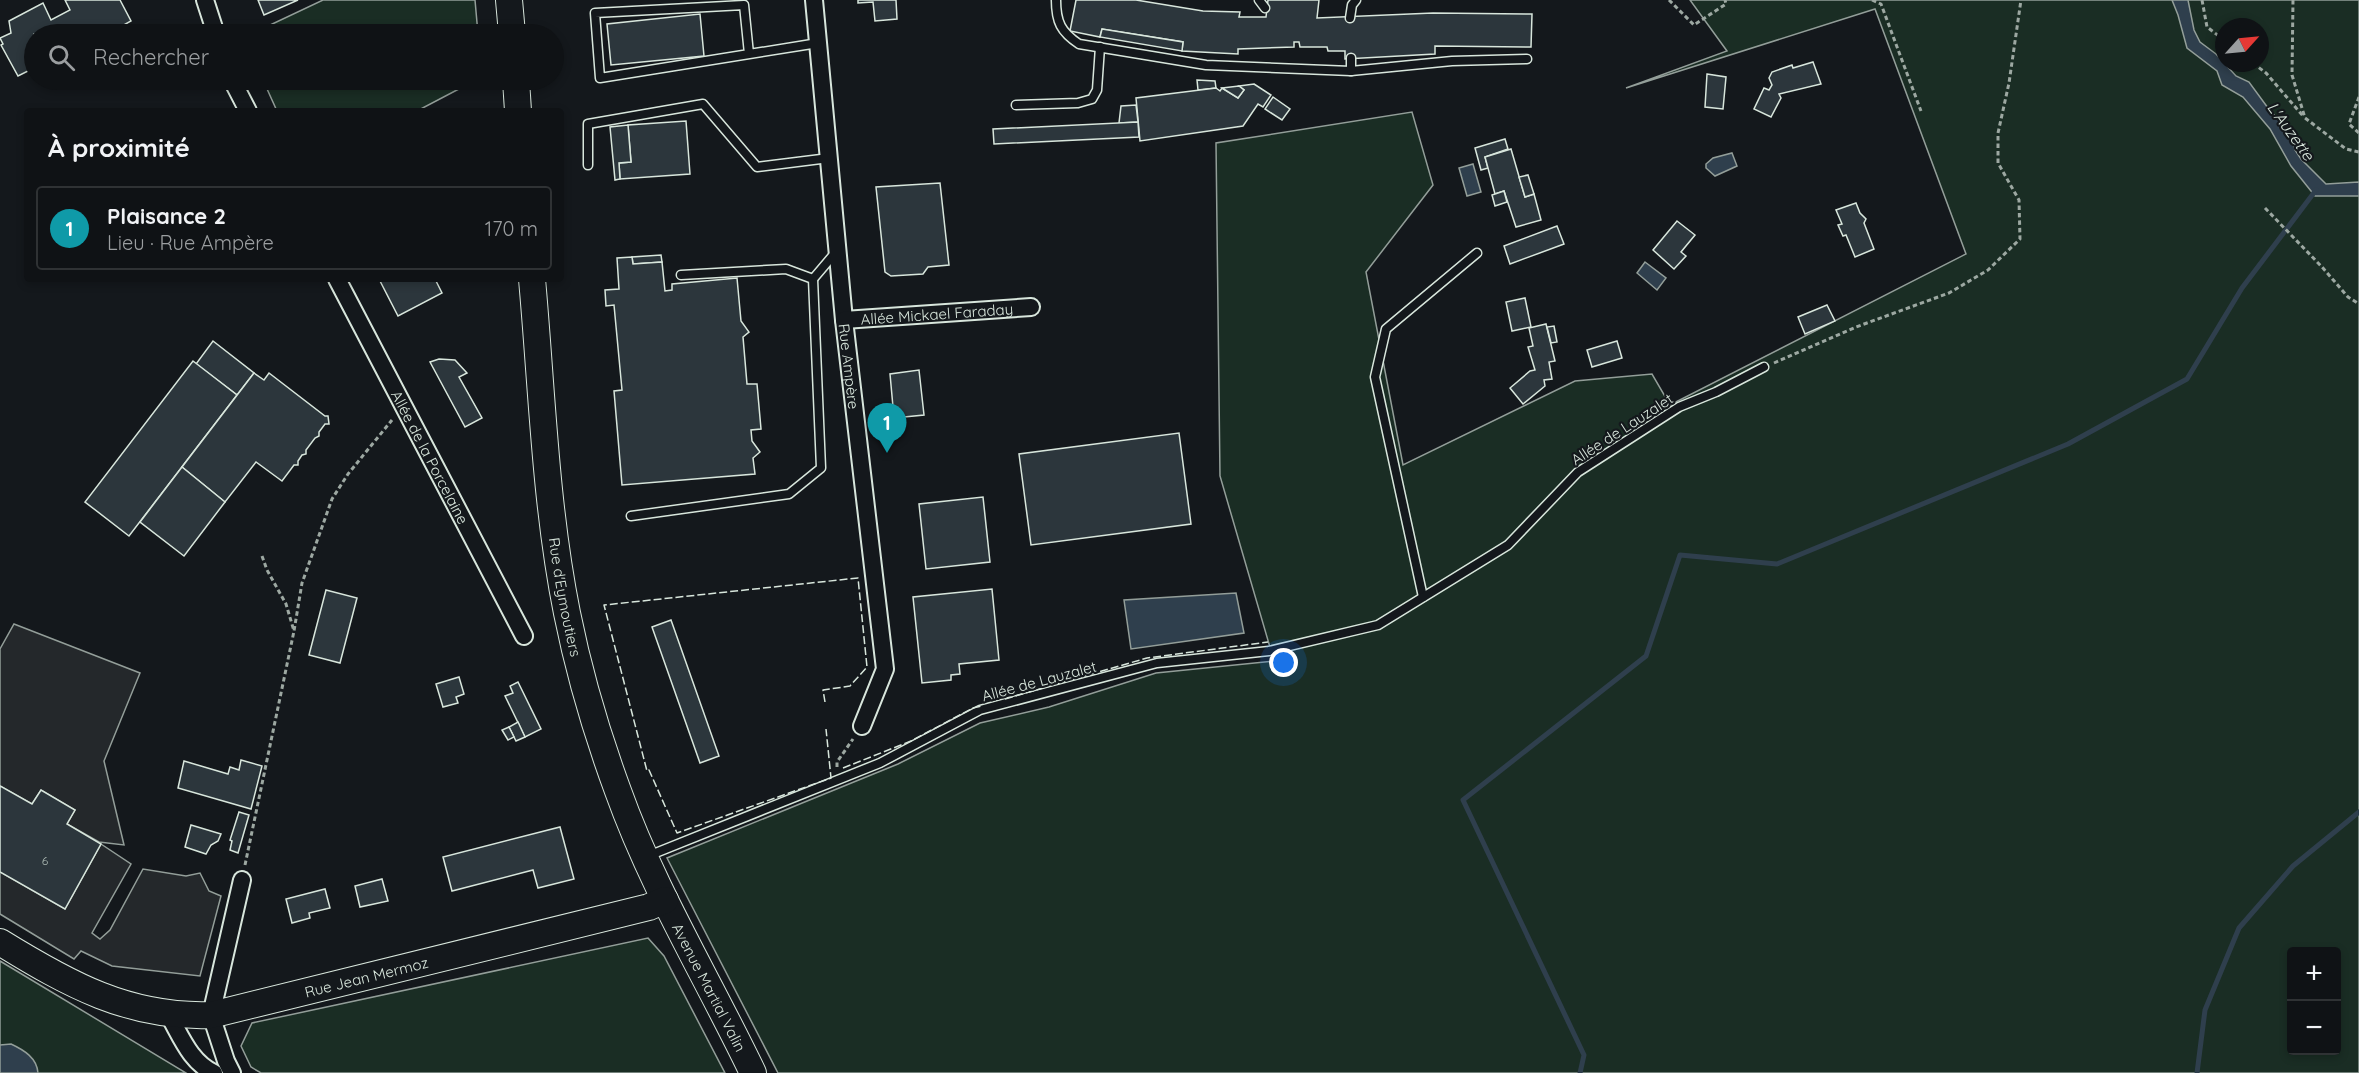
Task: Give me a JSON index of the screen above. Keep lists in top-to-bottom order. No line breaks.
{"streets":{"main road":["Rue d'Eymoutiers","Rue Jean Mermoz","Avenue Martial Valin"],"street":["Allée Mickael Faraday","Rue Ampère","Allée de la Porcelaine"],"lane":["Allée de Lauzalet"]},"crossings":[["Allée Mickael Faraday","Rue Ampère"],["Allée de Lauzalet","Rue d'Eymoutiers"],["Rue d'Eymoutiers","Rue Jean Mermoz"],["Rue d'Eymoutiers","Avenue Martial Valin"],["Rue Jean Mermoz","Avenue Martial Valin"]],"water":["L'Auzette"],"house_numbers":["6"],"north":"top right","page":{"search":"Rechercher","heading":"À proximité","list":[{"mark":"1","name":"Plaisance 2","note":"Lieu · Rue Ampère","value":"170 m"}],"pins":"1","map_buttons":["+","−"]}}
